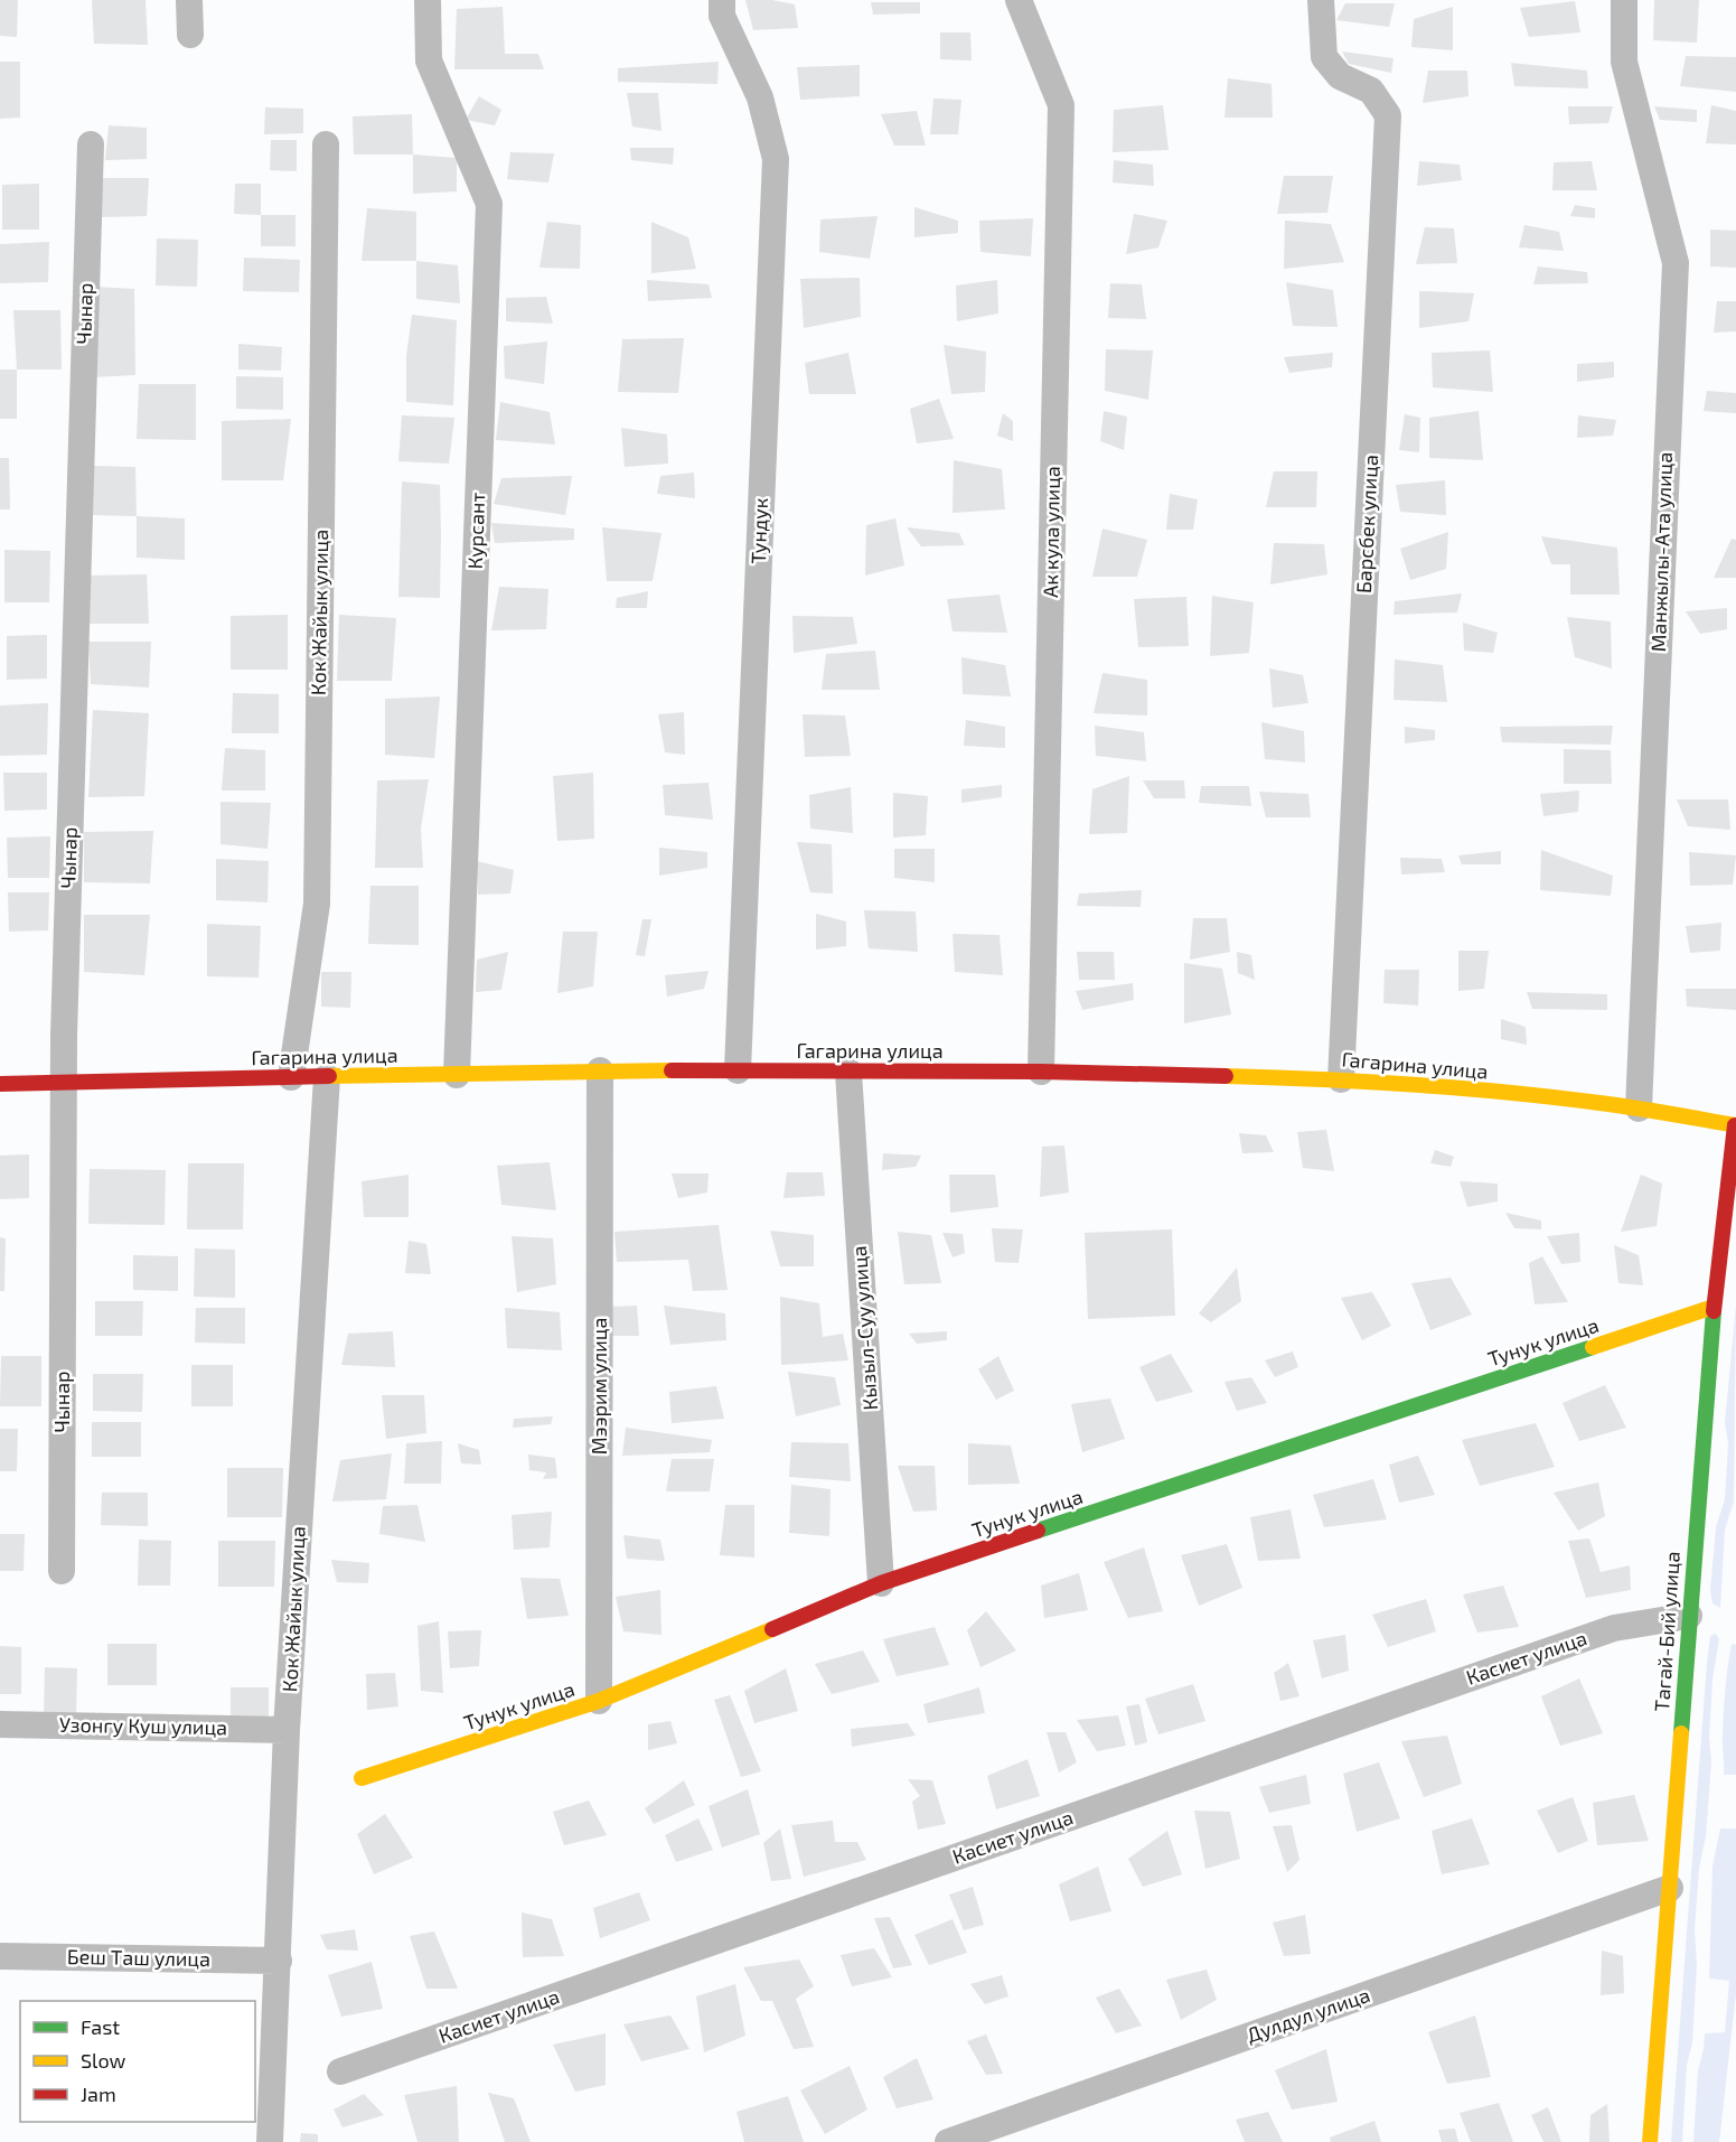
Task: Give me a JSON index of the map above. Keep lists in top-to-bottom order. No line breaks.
{"streets":{"street":["Чынар","Барсбек улица","Курсант","Тундук","Ак кула улица","Манжылы-Ата улица","Кок Жайык улица","Гагарина улица","Кызыл-Суу улица","Тунук улица","Мээрим улица","Тагай-Бий улица","Касиет улица","Узонгу Куш улица","Беш Таш улица","Дулдул улица"]},"crossings":[["Чынар","Гагарина улица"],["Барсбек улица","Гагарина улица"],["Курсант","Гагарина улица"],["Тундук","Гагарина улица"],["Ак кула улица","Гагарина улица"],["Манжылы-Ата улица","Гагарина улица"],["Кок Жайык улица","Гагарина улица"],["Кок Жайык улица","Узонгу Куш улица"],["Кок Жайык улица","Беш Таш улица"],["Гагарина улица","Кызыл-Суу улица"],["Гагарина улица","Мээрим улица"],["Гагарина улица","Тагай-Бий улица"],["Кызыл-Суу улица","Тунук улица"],["Тунук улица","Мээрим улица"],["Тунук улица","Тагай-Бий улица"],["Тагай-Бий улица","Касиет улица"],["Тагай-Бий улица","Дулдул улица"]],"legend":["Fast","Slow","Jam"]}
